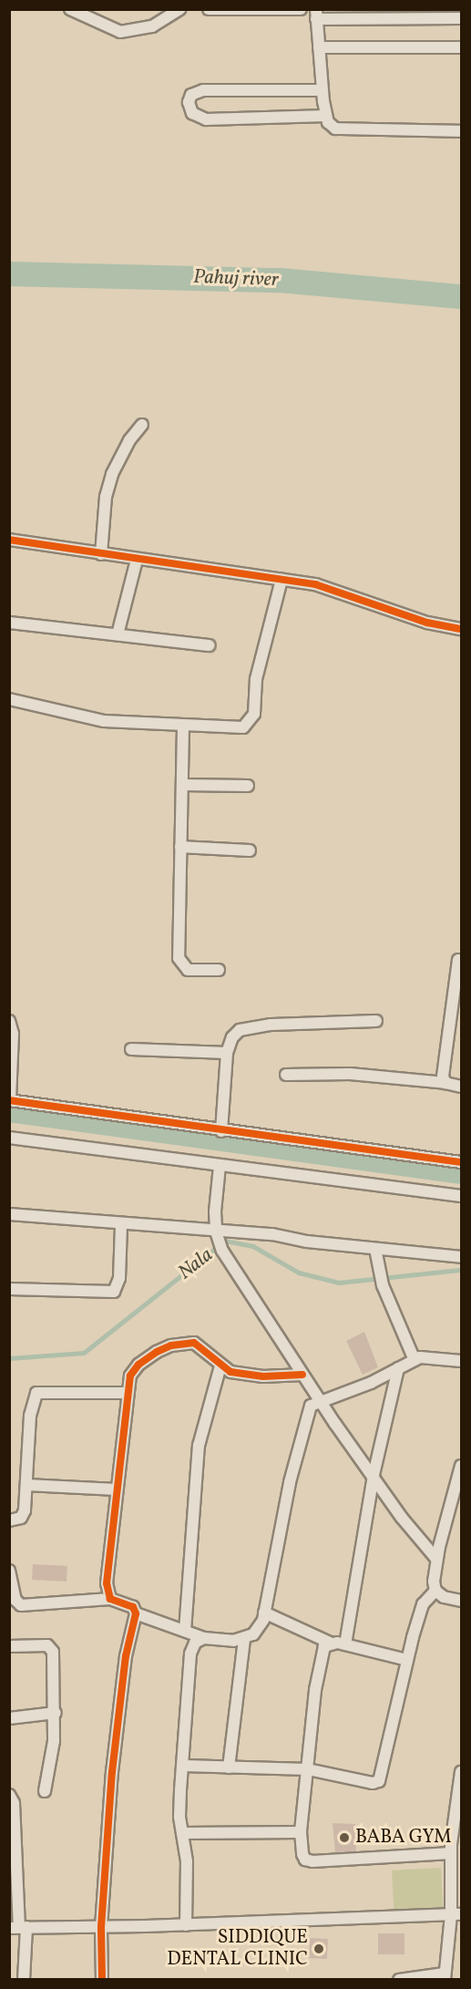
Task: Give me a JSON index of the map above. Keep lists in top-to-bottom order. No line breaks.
{"water":["Pahuj river","Nala"],"places":["BABA GYM","SIDDIQUE DENTAL CLINIC"]}
